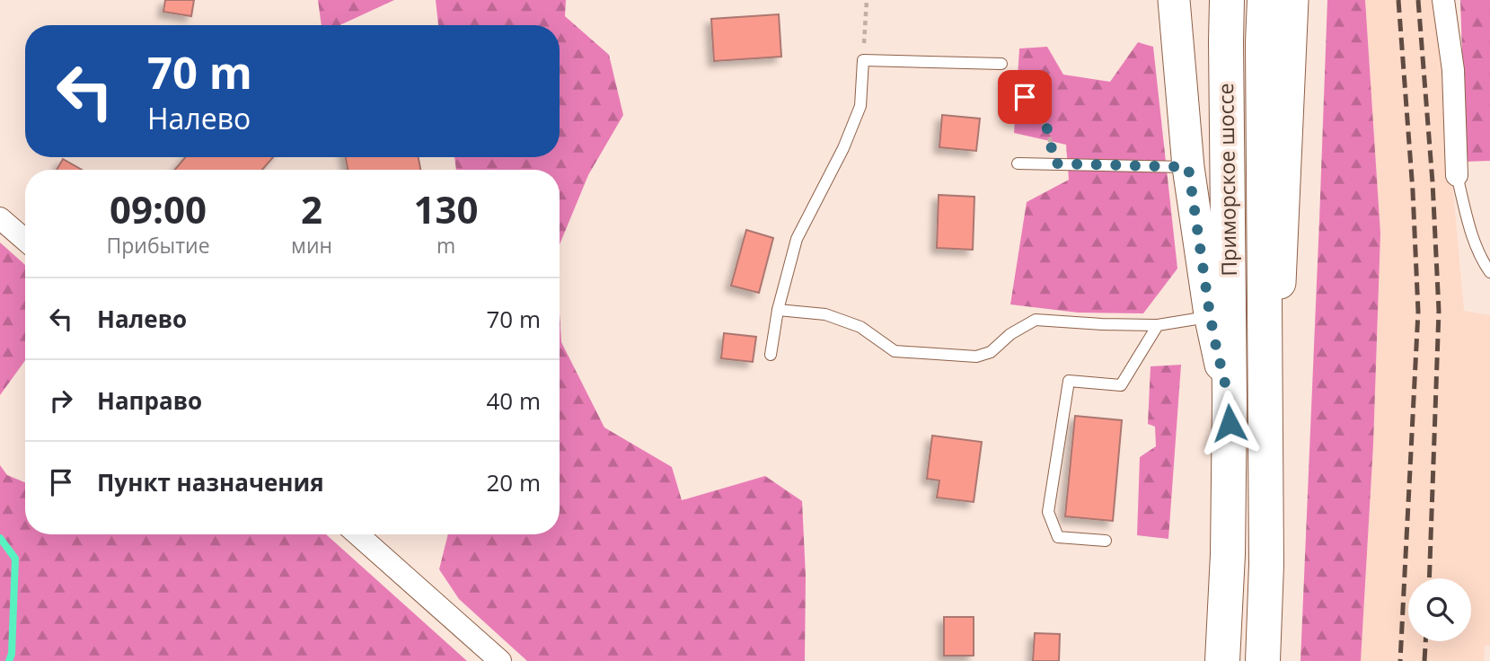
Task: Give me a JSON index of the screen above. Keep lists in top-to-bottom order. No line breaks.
{"streets":{"main road":["Приморское шоссе"]},"page":{"turn":["70 m","Налево"],"eta":["09:00","Прибытие","2","мин","130","m"],"list":[{"name":"Налево","value":"70 m"},{"name":"Направо","value":"40 m"},{"name":"Пункт назначения","value":"20 m"}]}}
